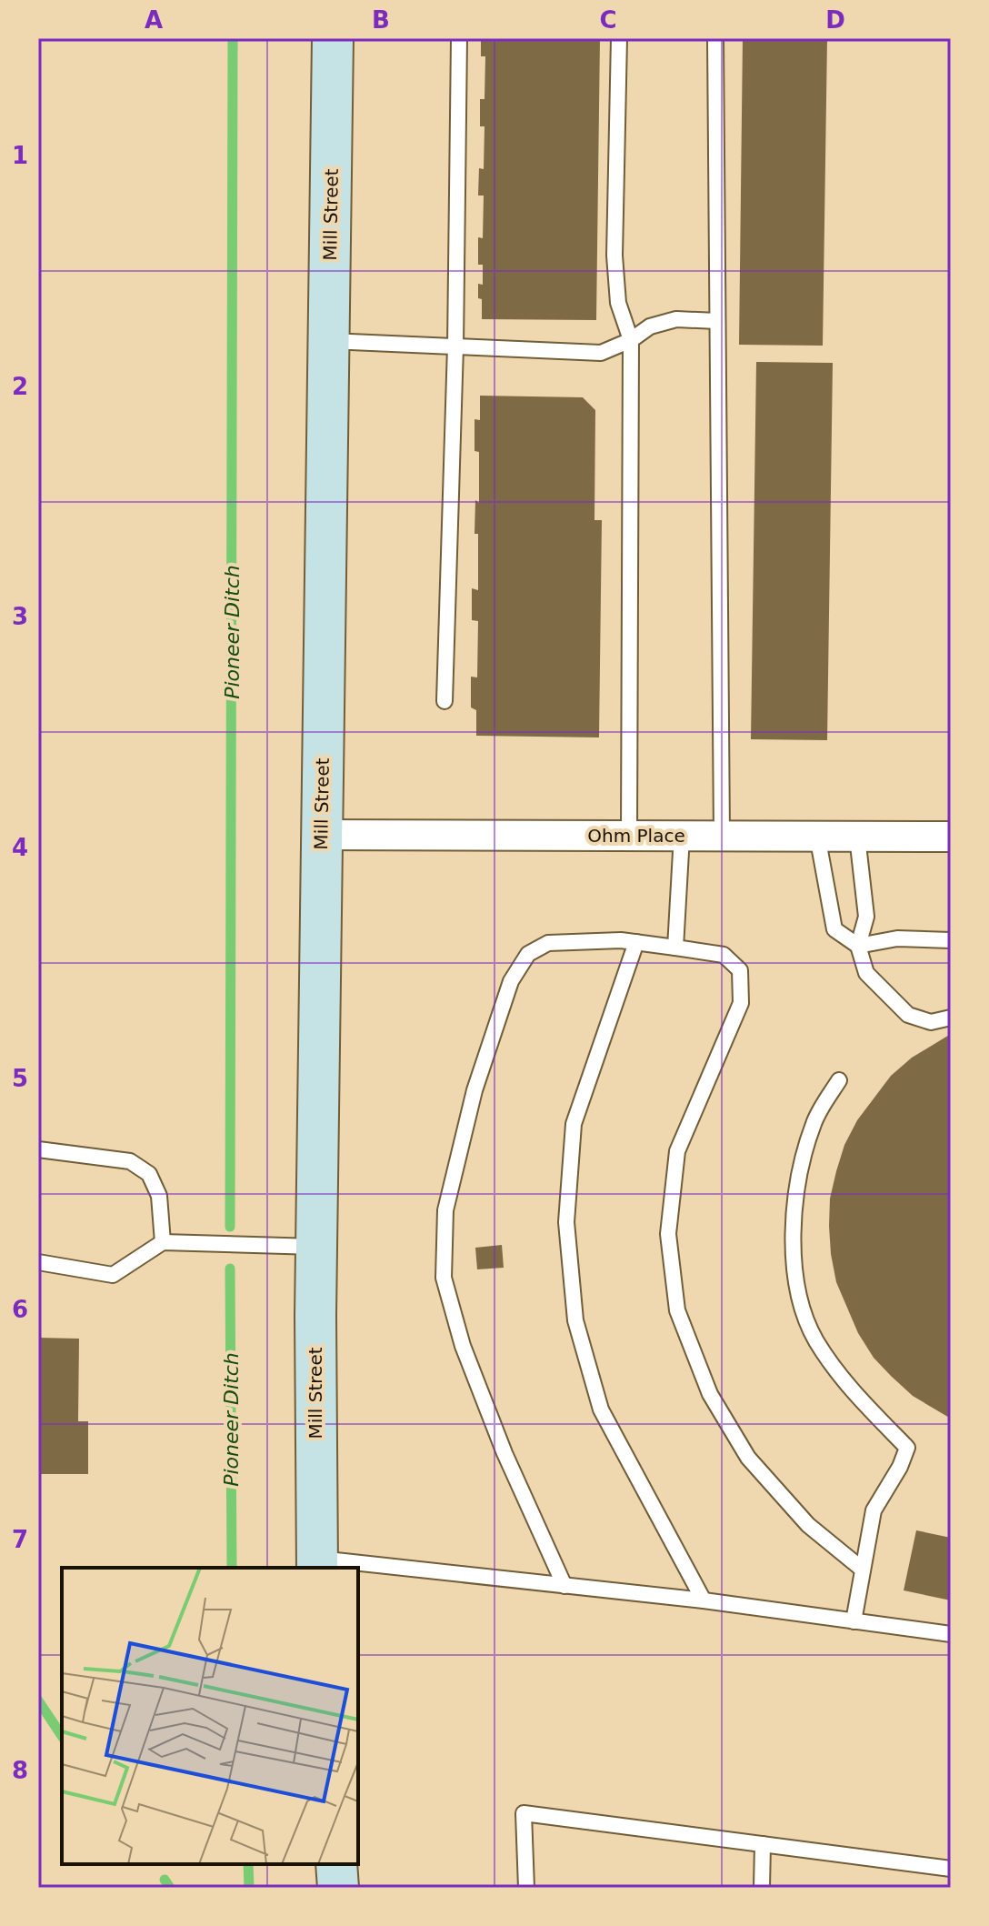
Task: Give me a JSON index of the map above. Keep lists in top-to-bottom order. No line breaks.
{"streets":{"main road":["Mill Street"],"street":["Ohm Place"]},"crossings":[["Mill Street","Ohm Place"]],"water":["Pioneer Ditch"],"grid":{"columns":["A","B","C","D"],"rows":["1","2","3","4","5","6","7","8"]}}
